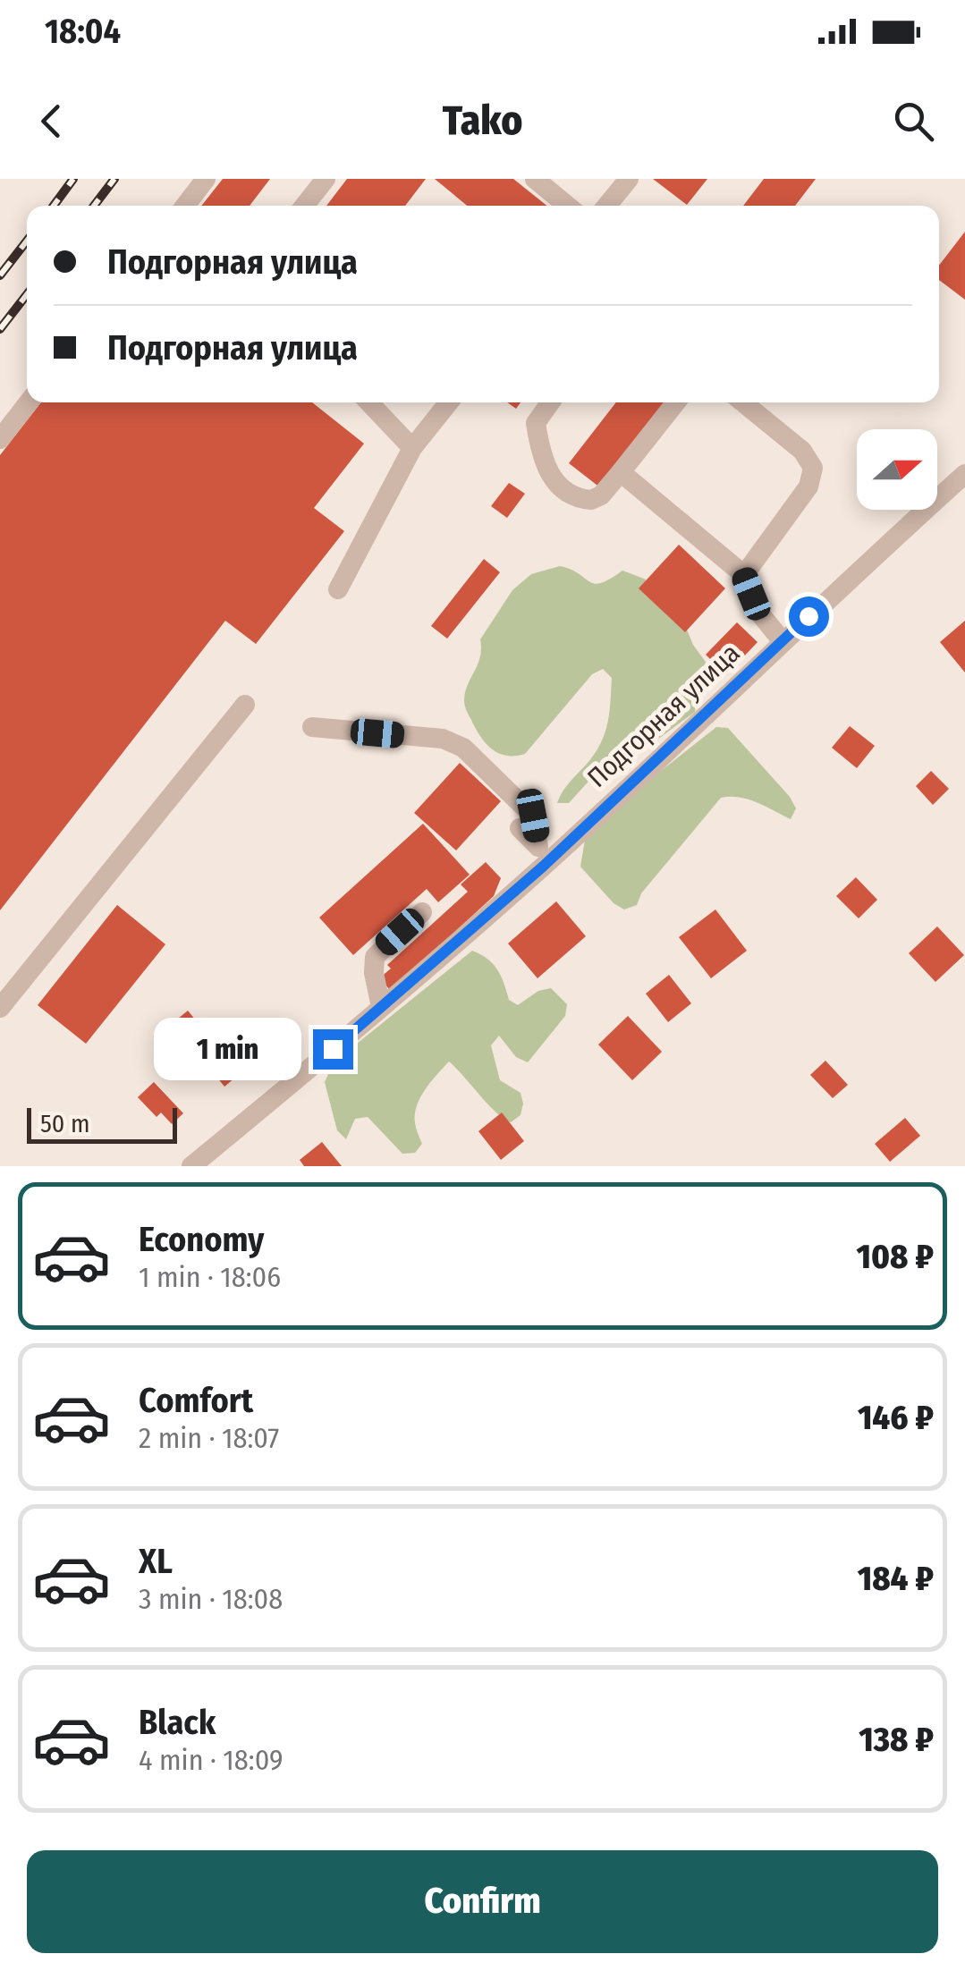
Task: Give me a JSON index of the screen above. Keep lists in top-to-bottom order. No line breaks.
{"streets":{"street":["Подгорная улица"]},"scale_bar":"50 m","north":"right","page":{"status":"18:04","header":"Tako","banner":["Подгорная улица","Подгорная улица"],"bubble":"1 min","scale":"50 m","list":[{"name":"Economy","note":"1 min · 18:06","value":"108 ₽"},{"name":"Comfort","note":"2 min · 18:07","value":"146 ₽"},{"name":"XL","note":"3 min · 18:08","value":"184 ₽"},{"name":"Black","note":"4 min · 18:09","value":"138 ₽"}],"buttons":"Confirm"}}
